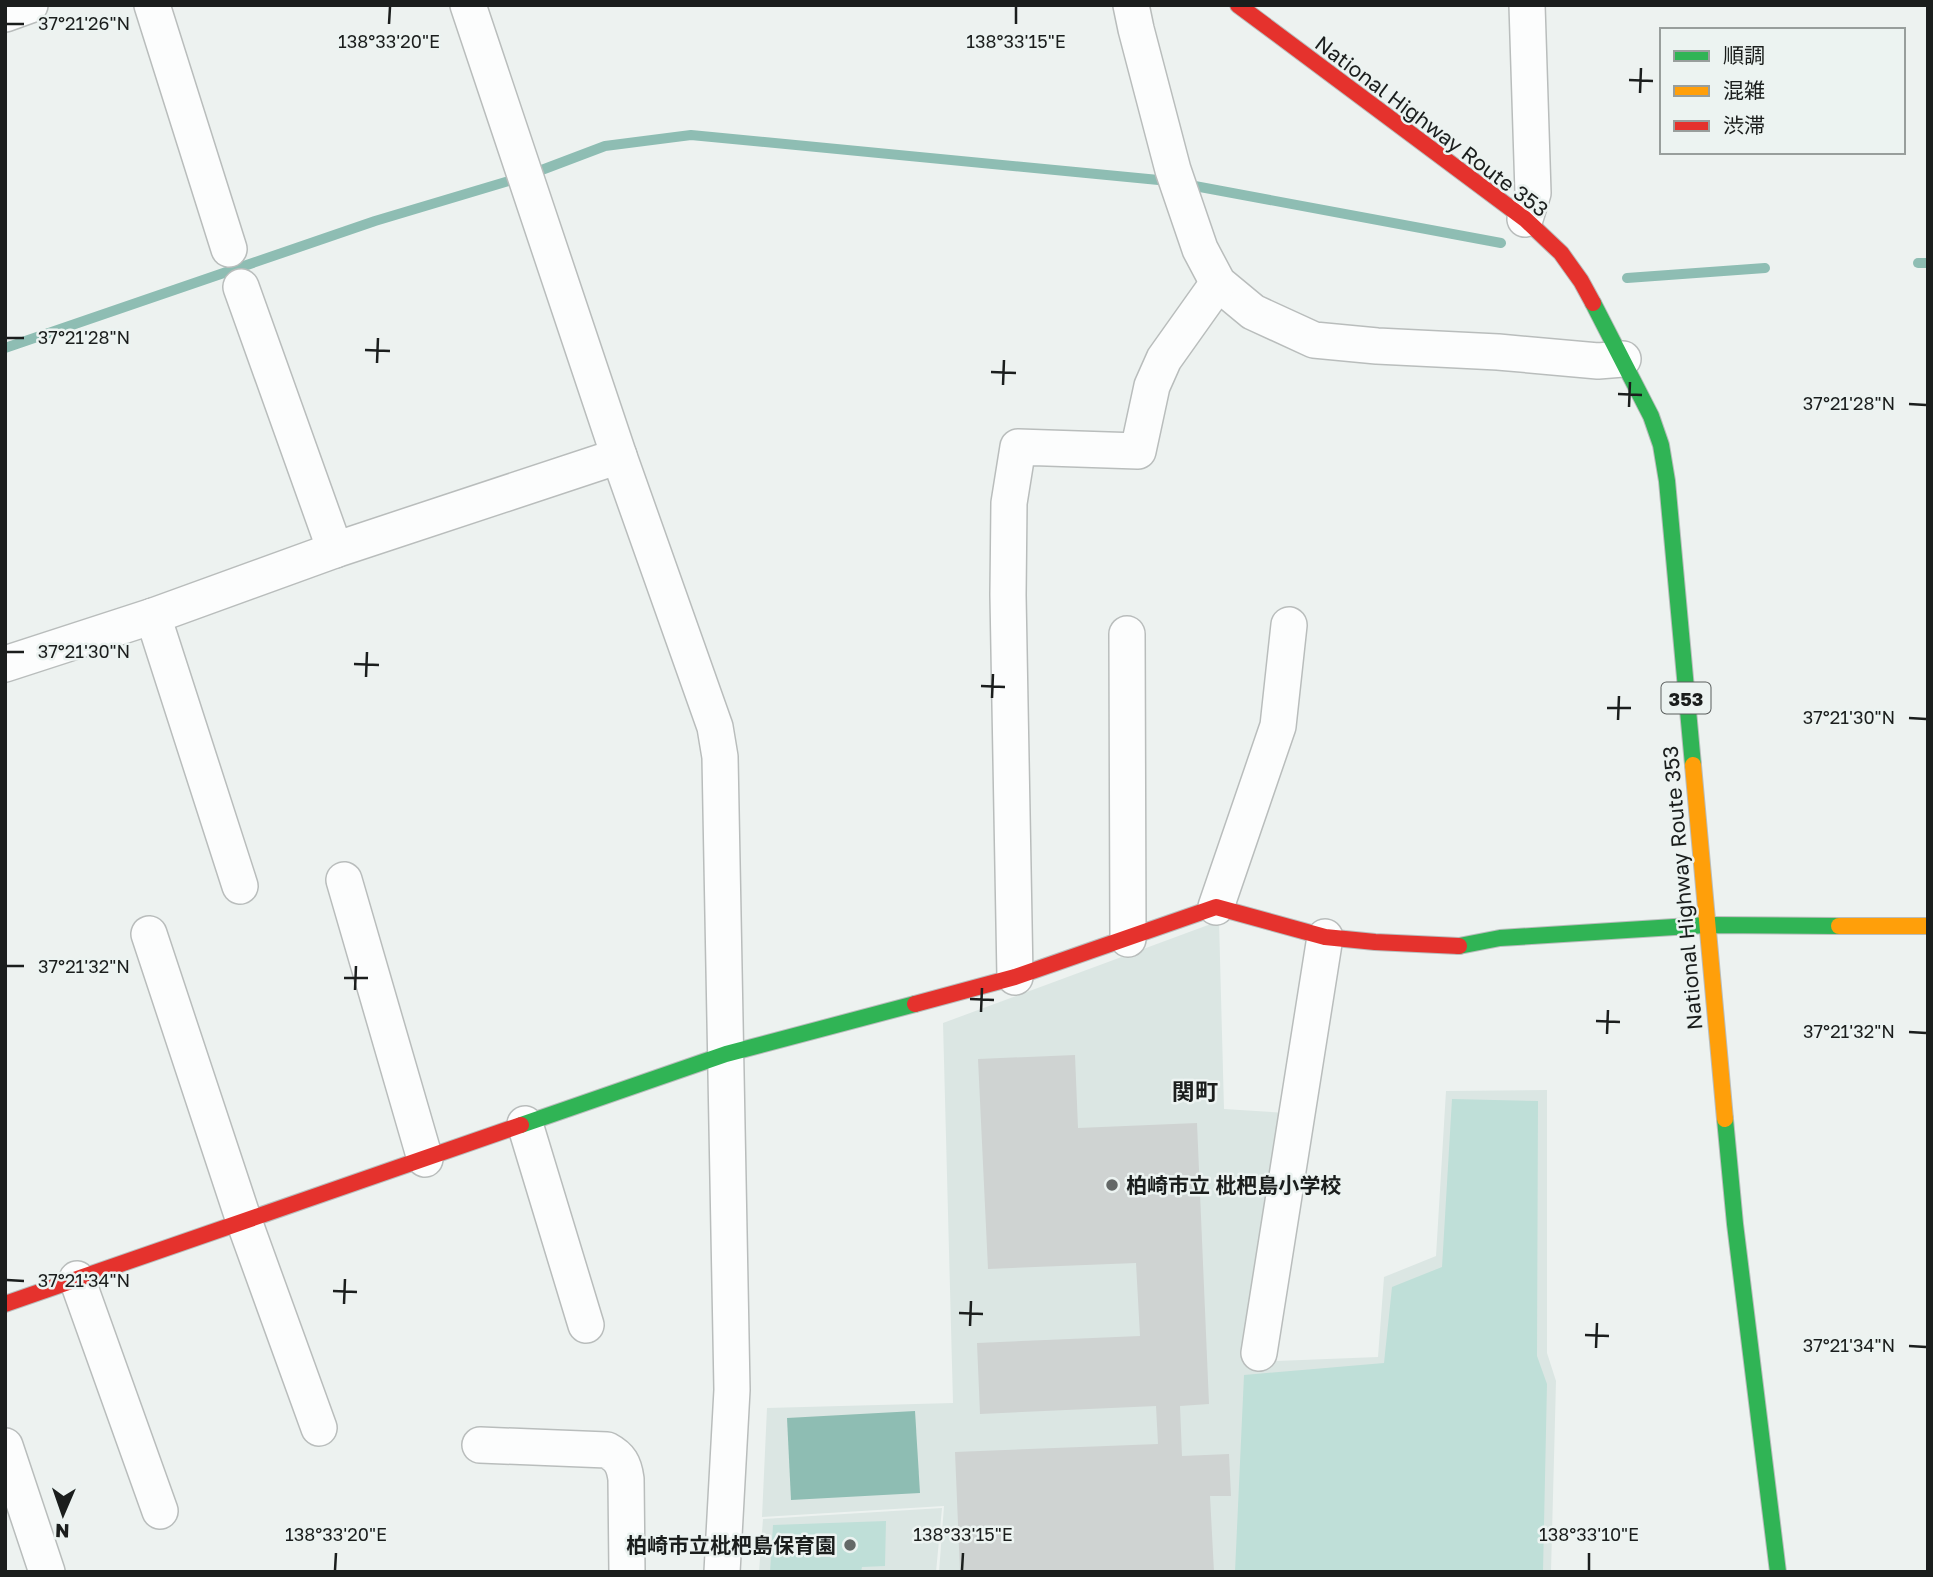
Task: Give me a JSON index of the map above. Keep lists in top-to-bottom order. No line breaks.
{"streets":{"main road":["National Highway Route 353","353"]},"districts":["関町"],"places":["柏崎市立 枇杷島小学校","柏崎市立枇杷島保育園"],"legend":["順調","混雑","渋滞"],"north":"bottom","coordinates":["37°21'26\"N","138°33'20\"E","138°33'15\"E","37°21'28\"N","37°21'30\"N","37°21'32\"N","37°21'34\"N","138°33'10\"E"]}
